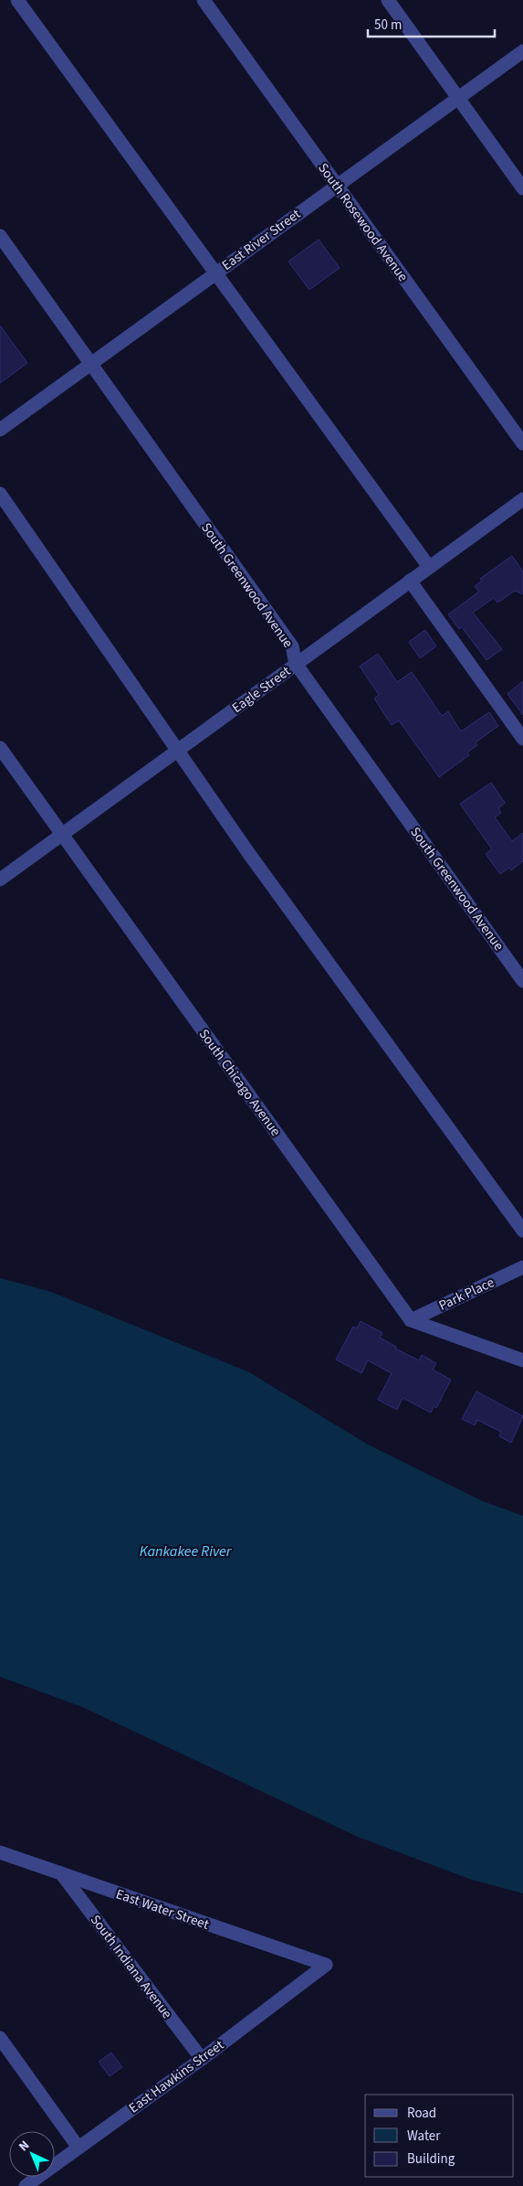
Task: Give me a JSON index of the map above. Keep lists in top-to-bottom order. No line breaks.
{"streets":{"street":["South Rosewood Avenue","East River Street","South Greenwood Avenue","Eagle Street","South Chicago Avenue","Park Place","East Water Street","South Indiana Avenue","East Hawkins Street"]},"crossings":[["South Rosewood Avenue","East River Street"],["East River Street","South Greenwood Avenue"],["South Greenwood Avenue","Eagle Street"],["Eagle Street","South Chicago Avenue"],["South Chicago Avenue","Park Place"],["East Water Street","South Indiana Avenue"],["East Water Street","East Hawkins Street"],["South Indiana Avenue","East Hawkins Street"]],"water":["Kankakee River"],"legend":["Road","Water","Building"],"scale_bar":"50 m","north":"top left"}
